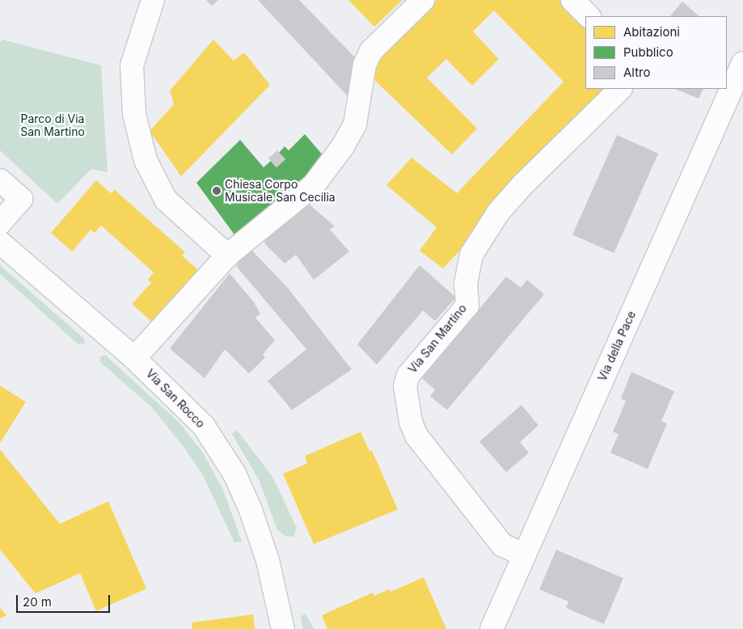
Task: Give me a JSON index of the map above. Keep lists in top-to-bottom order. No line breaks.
{"streets":{"street":["Via San Martino","Via della Pace","Via San Rocco"]},"crossings":[["Via San Martino","Via della Pace"]],"parks":["Parco di Via San Martino"],"places":["Chiesa Corpo Musicale San Cecilia"],"legend":["Abitazioni","Pubblico","Altro"],"scale_bar":"20 m"}
